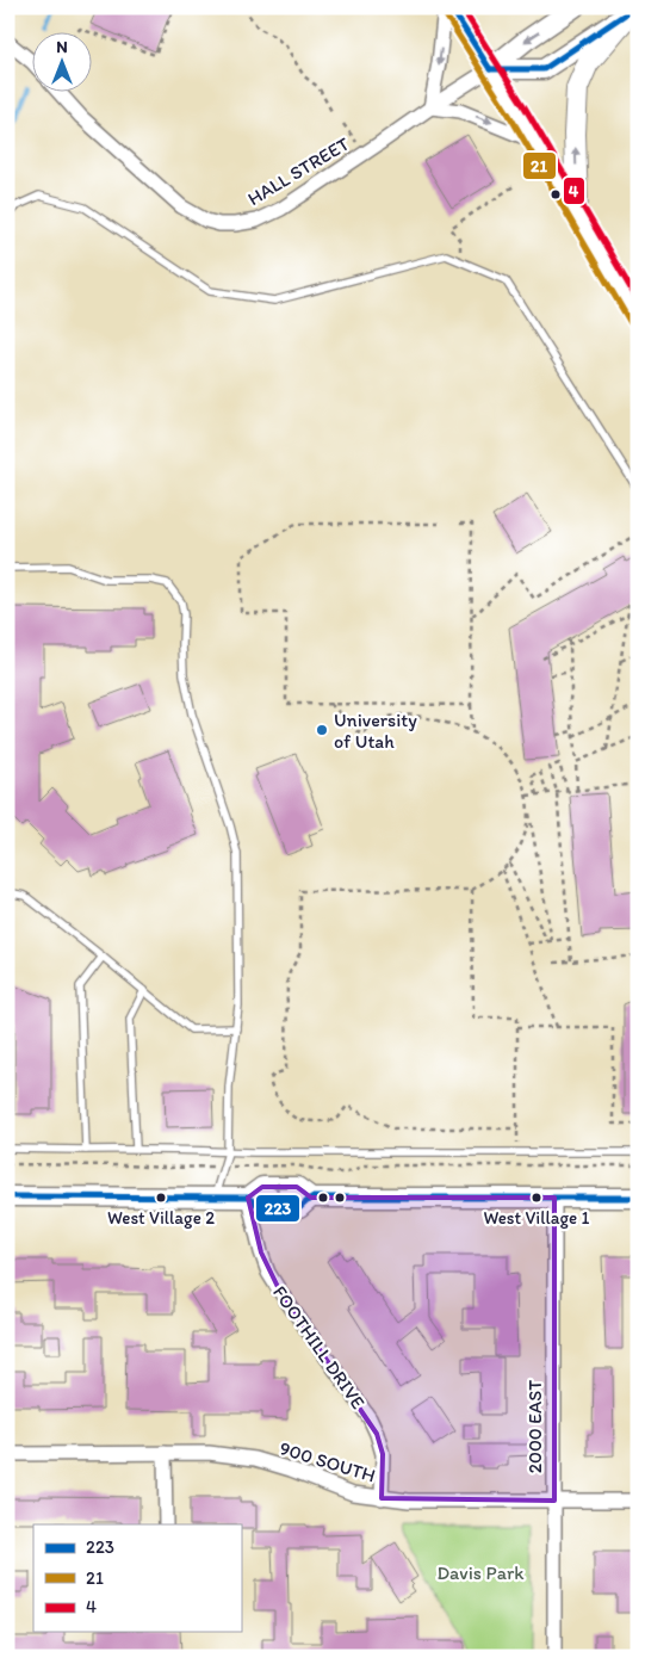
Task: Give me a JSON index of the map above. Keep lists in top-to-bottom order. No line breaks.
{"streets":{"street":["HALL STREET","FOOTHILL DRIVE","2000 EAST","900 SOUTH"]},"crossings":[["FOOTHILL DRIVE","900 SOUTH"],["2000 EAST","900 SOUTH"]],"parks":["Davis Park"],"places":["University of Utah","West Village 2","West Village 1"],"lines":["transit line 223","transit line 4","transit line 21"],"legend":["223","21","4"],"north":"top"}
